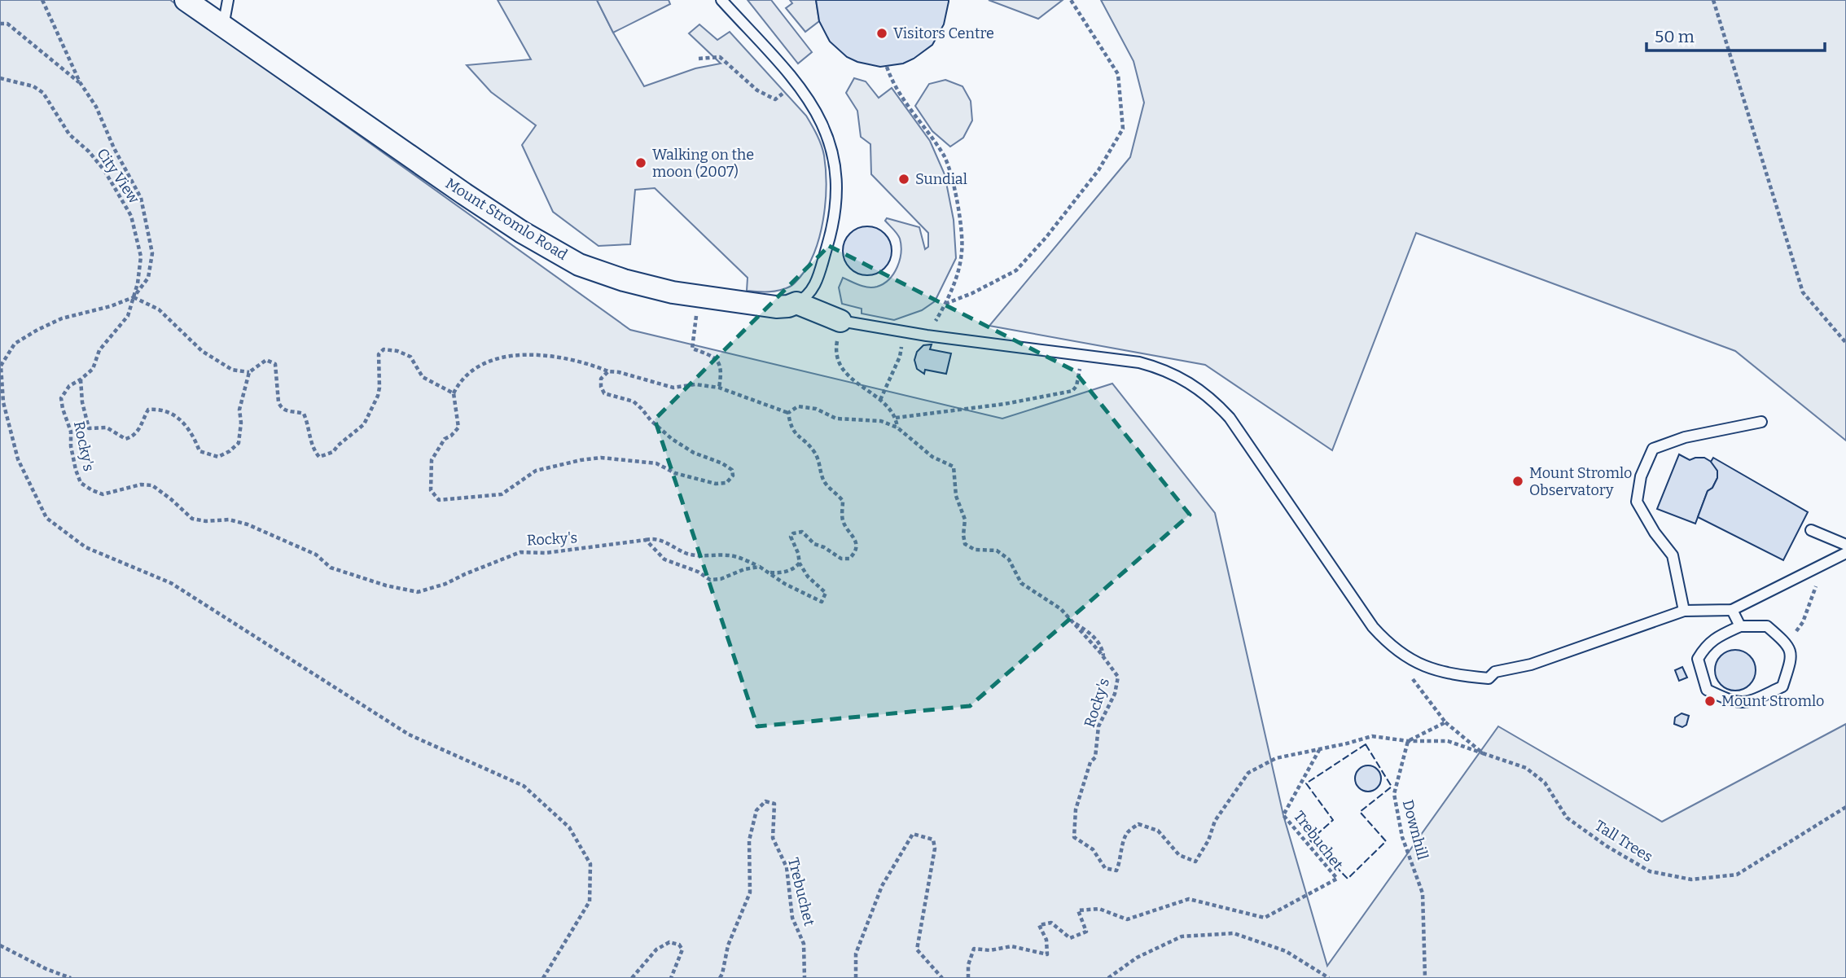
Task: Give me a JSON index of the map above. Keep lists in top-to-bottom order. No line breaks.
{"streets":{"street":["Mount Stromlo Road"],"path":["City View","Rocky's","Downhill","Trebuchet","Tall Trees"]},"crossings":[["City View","Rocky's"],["Rocky's","Downhill"],["Rocky's","Trebuchet"],["Rocky's","Tall Trees"]],"places":["Visitors Centre","Walking on the moon (2007)","Sundial","Mount Stromlo Observatory","Mount Stromlo"],"scale_bar":"50 m"}
